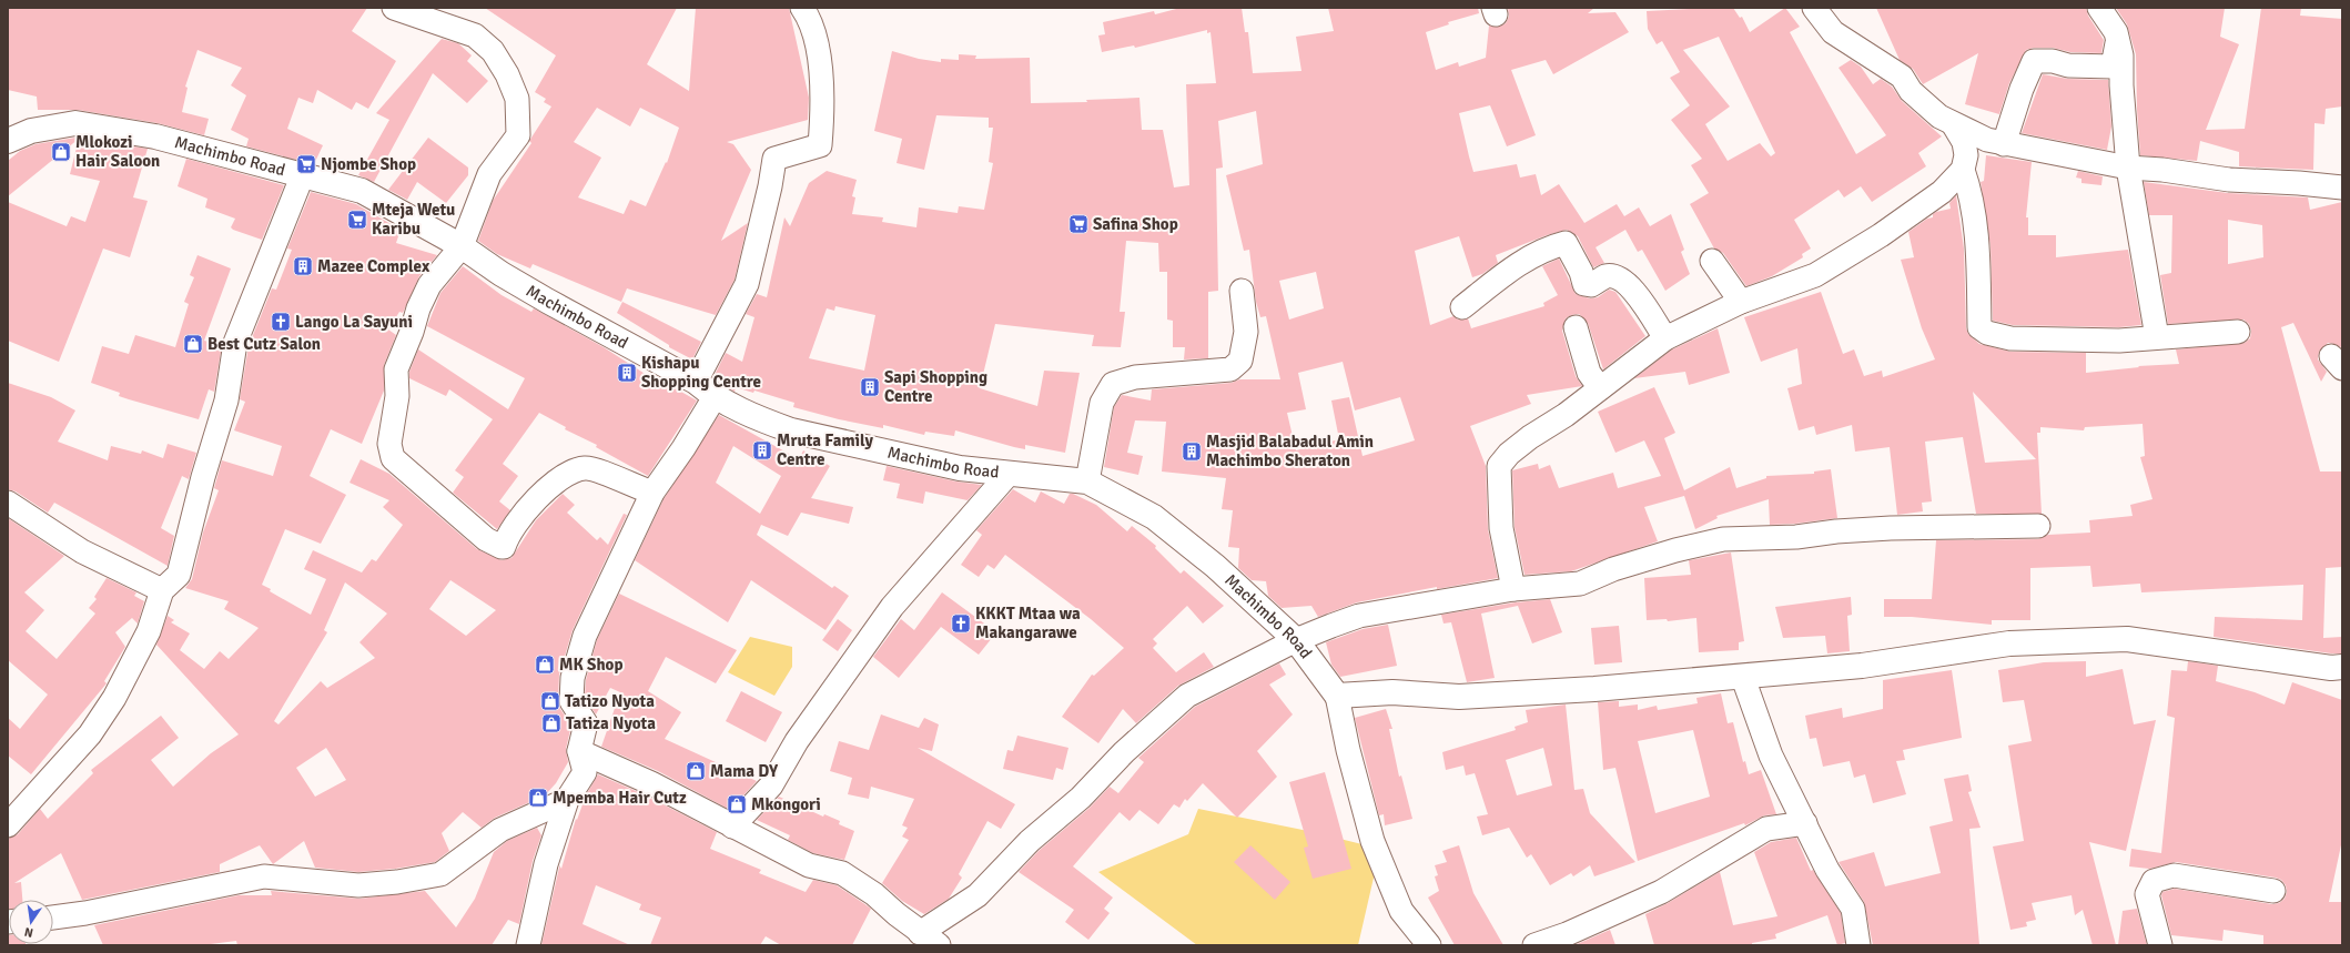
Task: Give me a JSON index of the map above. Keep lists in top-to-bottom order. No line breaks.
{"streets":{"street":["Machimbo Road"]},"places":{"shop":["Mlokozi Hair Saloon","Best Cutz Salon","MK Shop","Tatizo Nyota","Tatiza Nyota","Mama DY","Mpemba Hair Cutz","Mkongori"],"supermarket":["Njombe Shop","Mteja Wetu Karibu","Safina Shop"],"building":["Mazee Complex","Kishapu Shopping Centre","Sapi Shopping Centre","Mruta Family Centre","Masjid Balabadul Amin Machimbo Sheraton"],"church":["Lango La Sayuni","KKKT Mtaa wa Makangarawe"]},"north":"bottom"}
